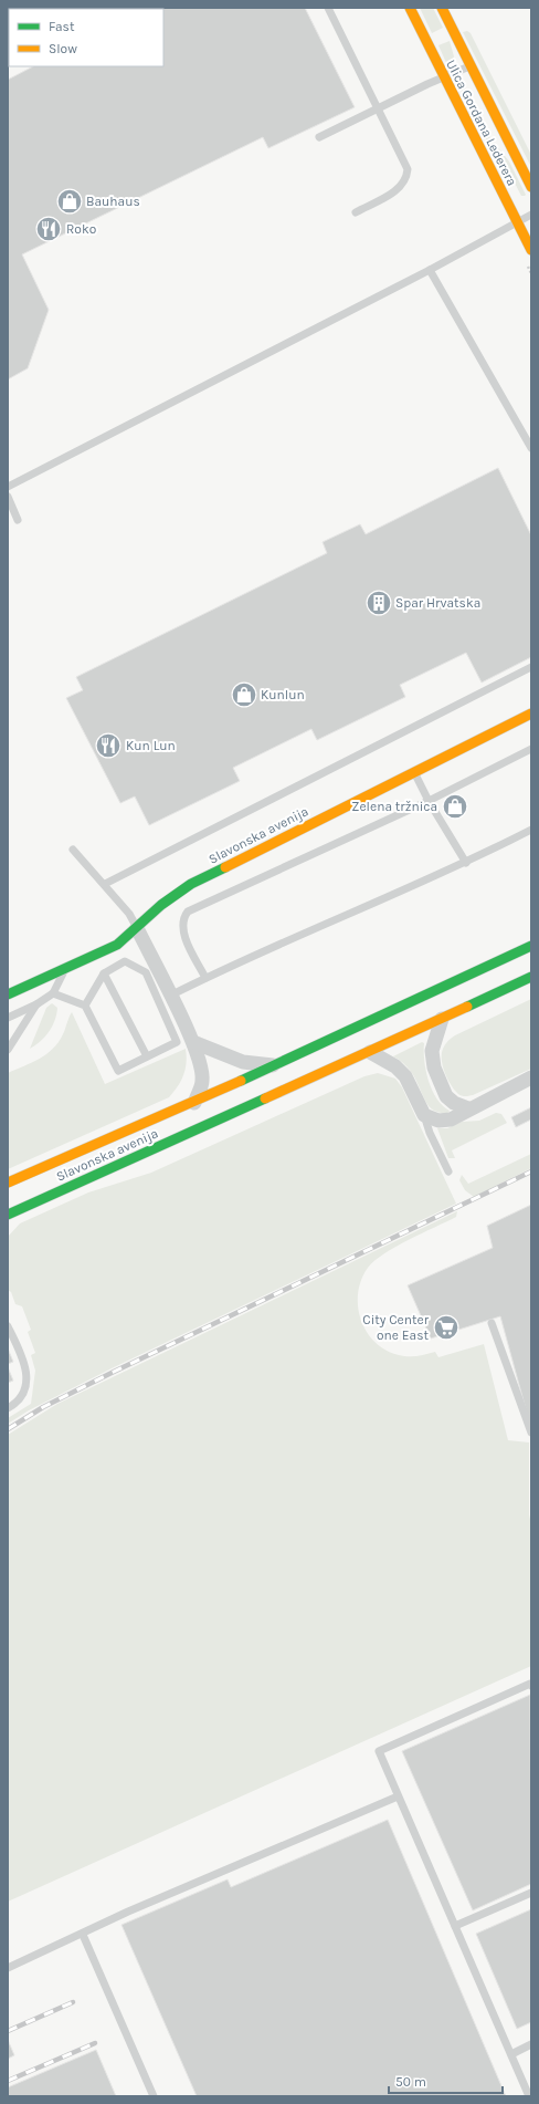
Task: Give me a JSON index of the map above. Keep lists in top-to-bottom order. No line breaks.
{"streets":{"main road":["Ulica Gordana Lederera","Slavonska avenija"]},"places":{"shop":["Bauhaus","Kunlun","Zelena tržnica"],"restaurant":["Roko","Kun Lun"],"building":["Spar Hrvatska"],"supermarket":["City Center one East"]},"legend":["Fast","Slow"],"scale_bar":"50 m"}
